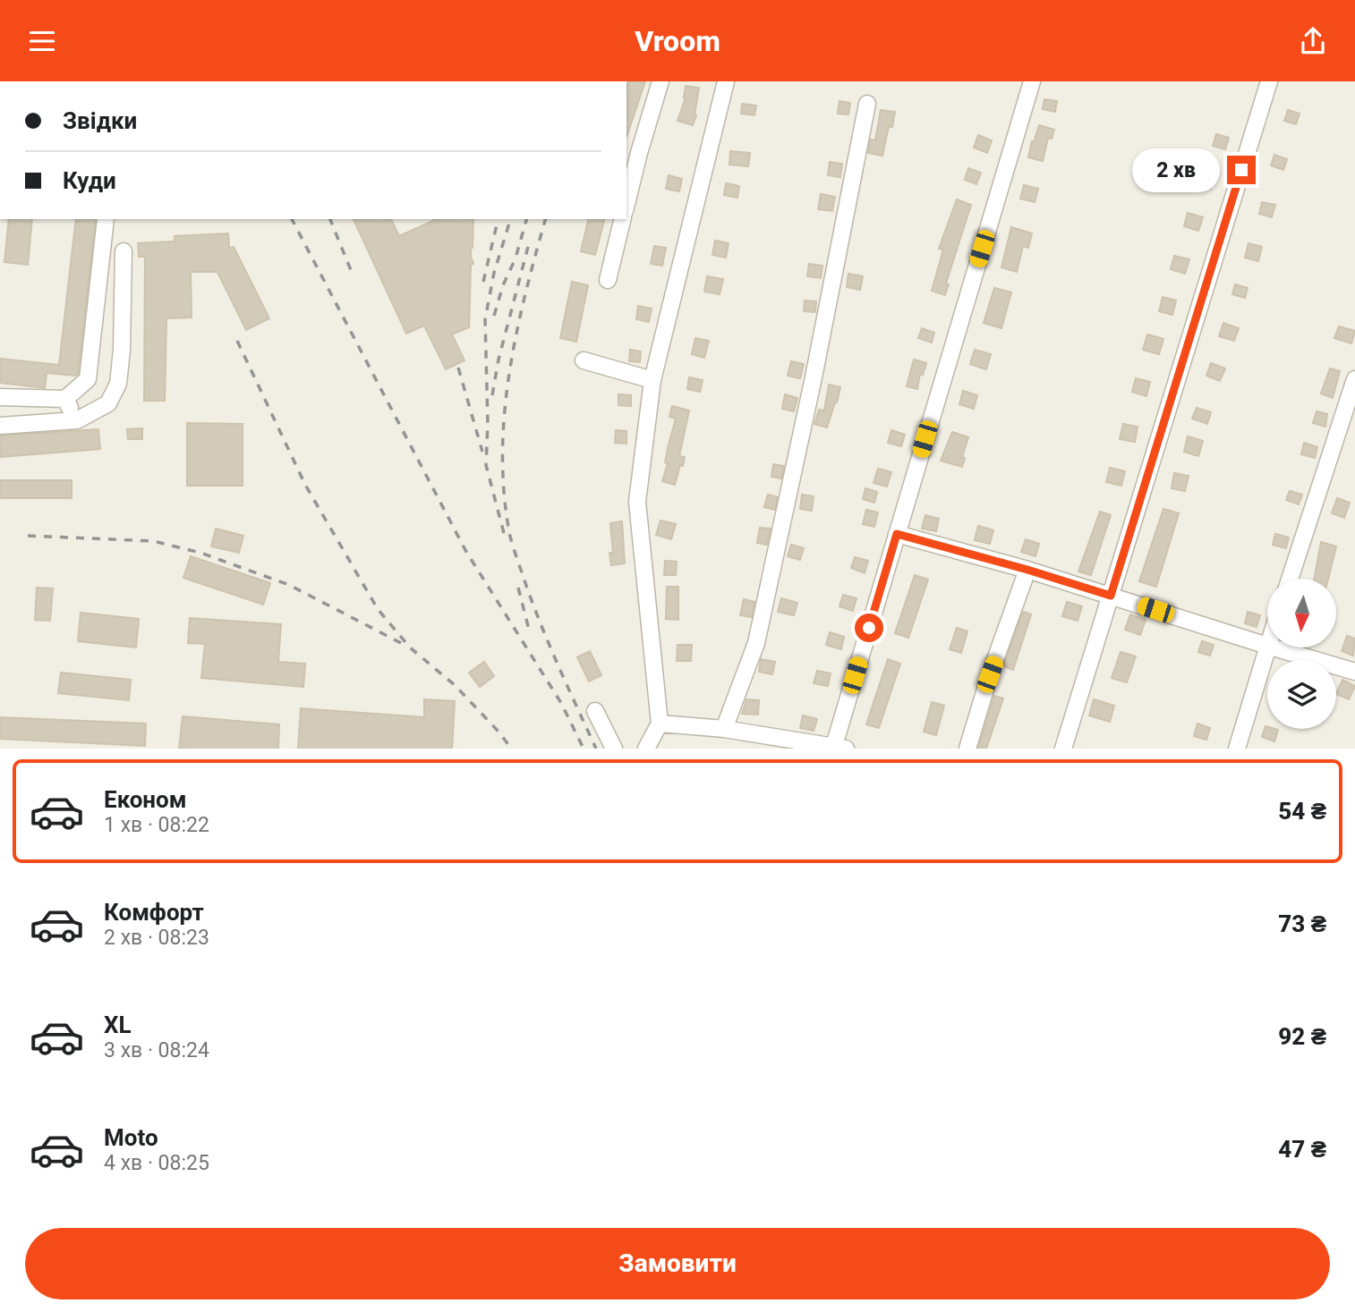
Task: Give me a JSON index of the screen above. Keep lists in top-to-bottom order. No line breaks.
{"north":"bottom","page":{"header":"Vroom","banner":["Звідки","Куди"],"bubble":"2 хв","list":[{"name":"Економ","note":"1 хв · 08:22","value":"54 ₴"},{"name":"Комфорт","note":"2 хв · 08:23","value":"73 ₴"},{"name":"XL","note":"3 хв · 08:24","value":"92 ₴"},{"name":"Moto","note":"4 хв · 08:25","value":"47 ₴"}],"buttons":"Замовити"}}
